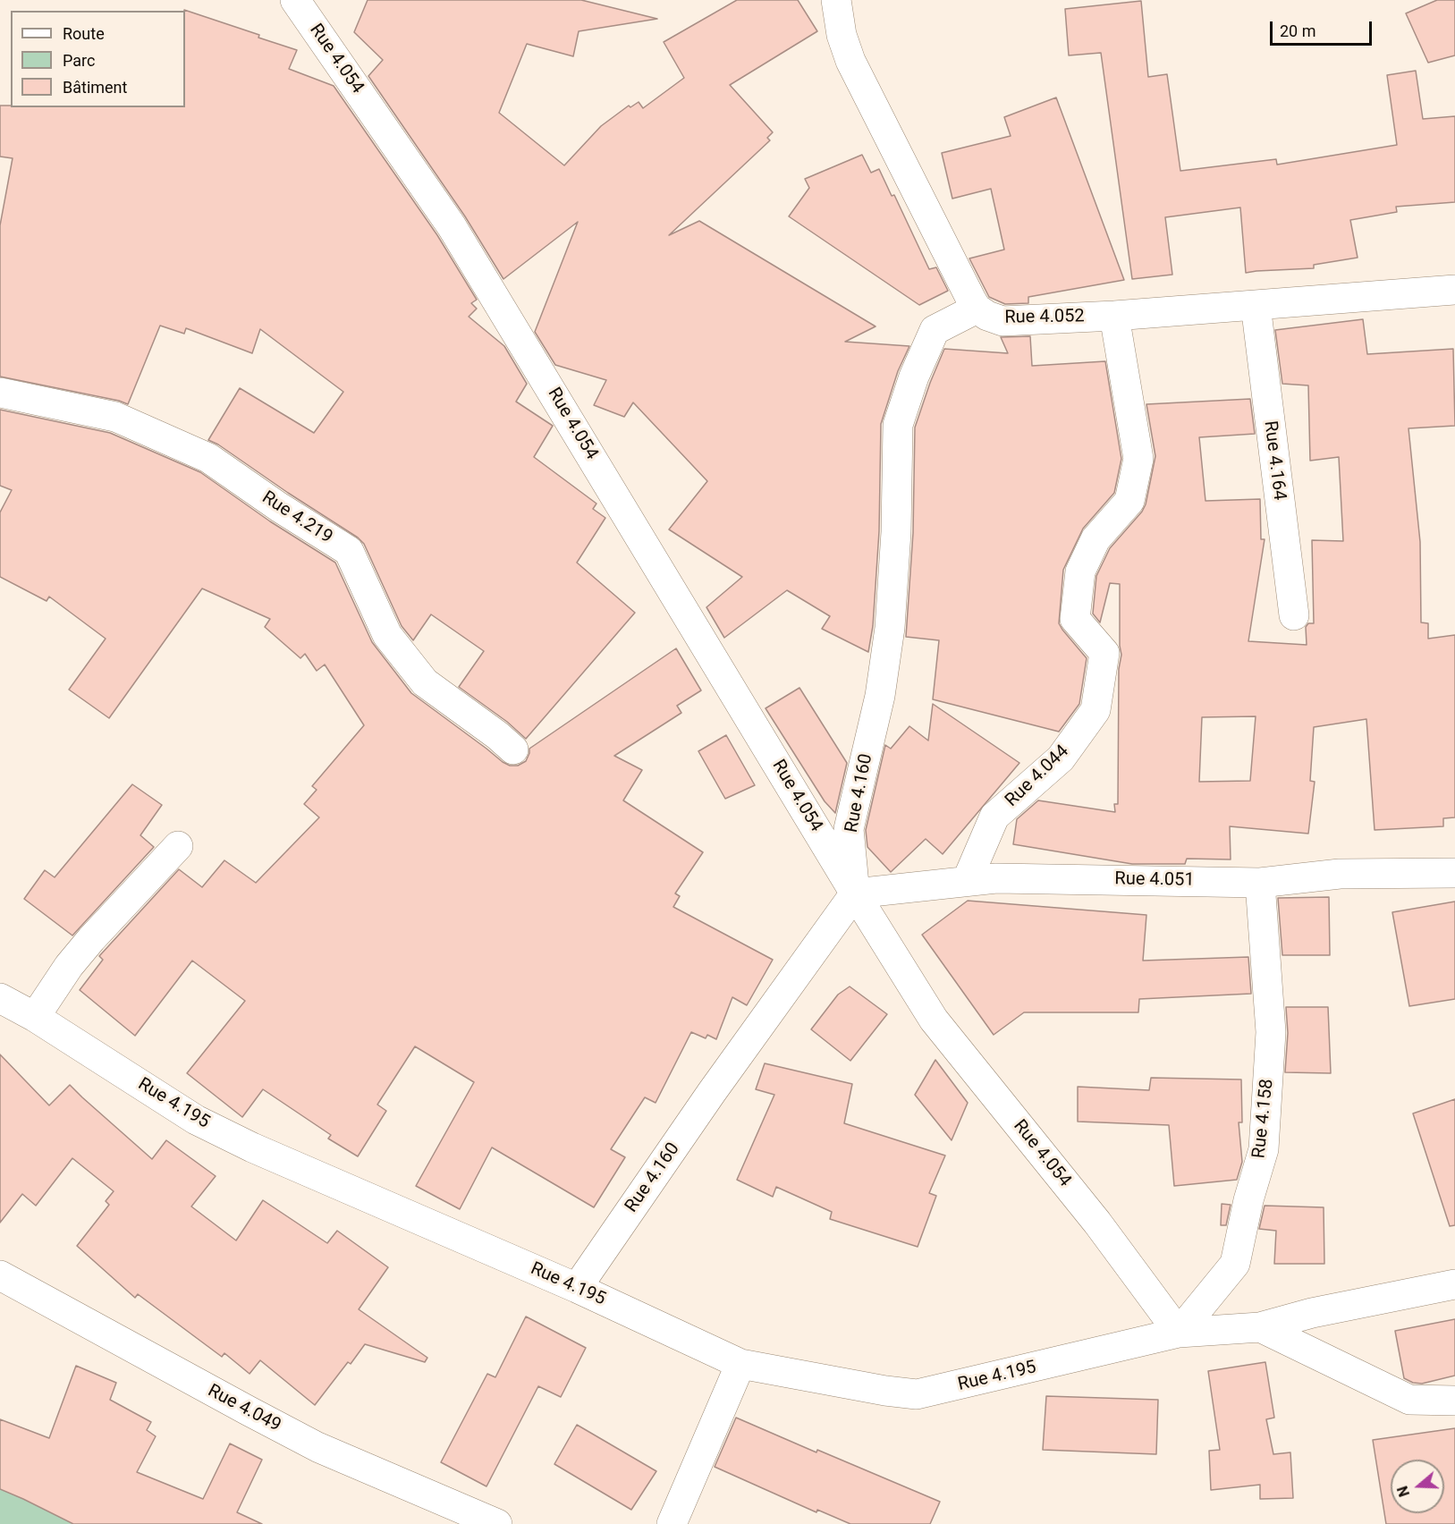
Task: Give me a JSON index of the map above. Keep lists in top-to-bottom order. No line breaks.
{"streets":{"street":["Rue 4.054","Rue 4.052","Rue 4.164","Rue 4.219","Rue 4.044","Rue 4.160","Rue 4.051","Rue 4.195","Rue 4.158","Rue 4.049"]},"crossings":[["Rue 4.054","Rue 4.160"],["Rue 4.054","Rue 4.051"],["Rue 4.054","Rue 4.195"],["Rue 4.054","Rue 4.158"],["Rue 4.052","Rue 4.164"],["Rue 4.052","Rue 4.044"],["Rue 4.052","Rue 4.160"],["Rue 4.044","Rue 4.051"],["Rue 4.160","Rue 4.051"],["Rue 4.160","Rue 4.195"],["Rue 4.051","Rue 4.158"],["Rue 4.195","Rue 4.158"]],"legend":["Route","Parc","Bâtiment"],"scale_bar":"20 m","north":"left"}
